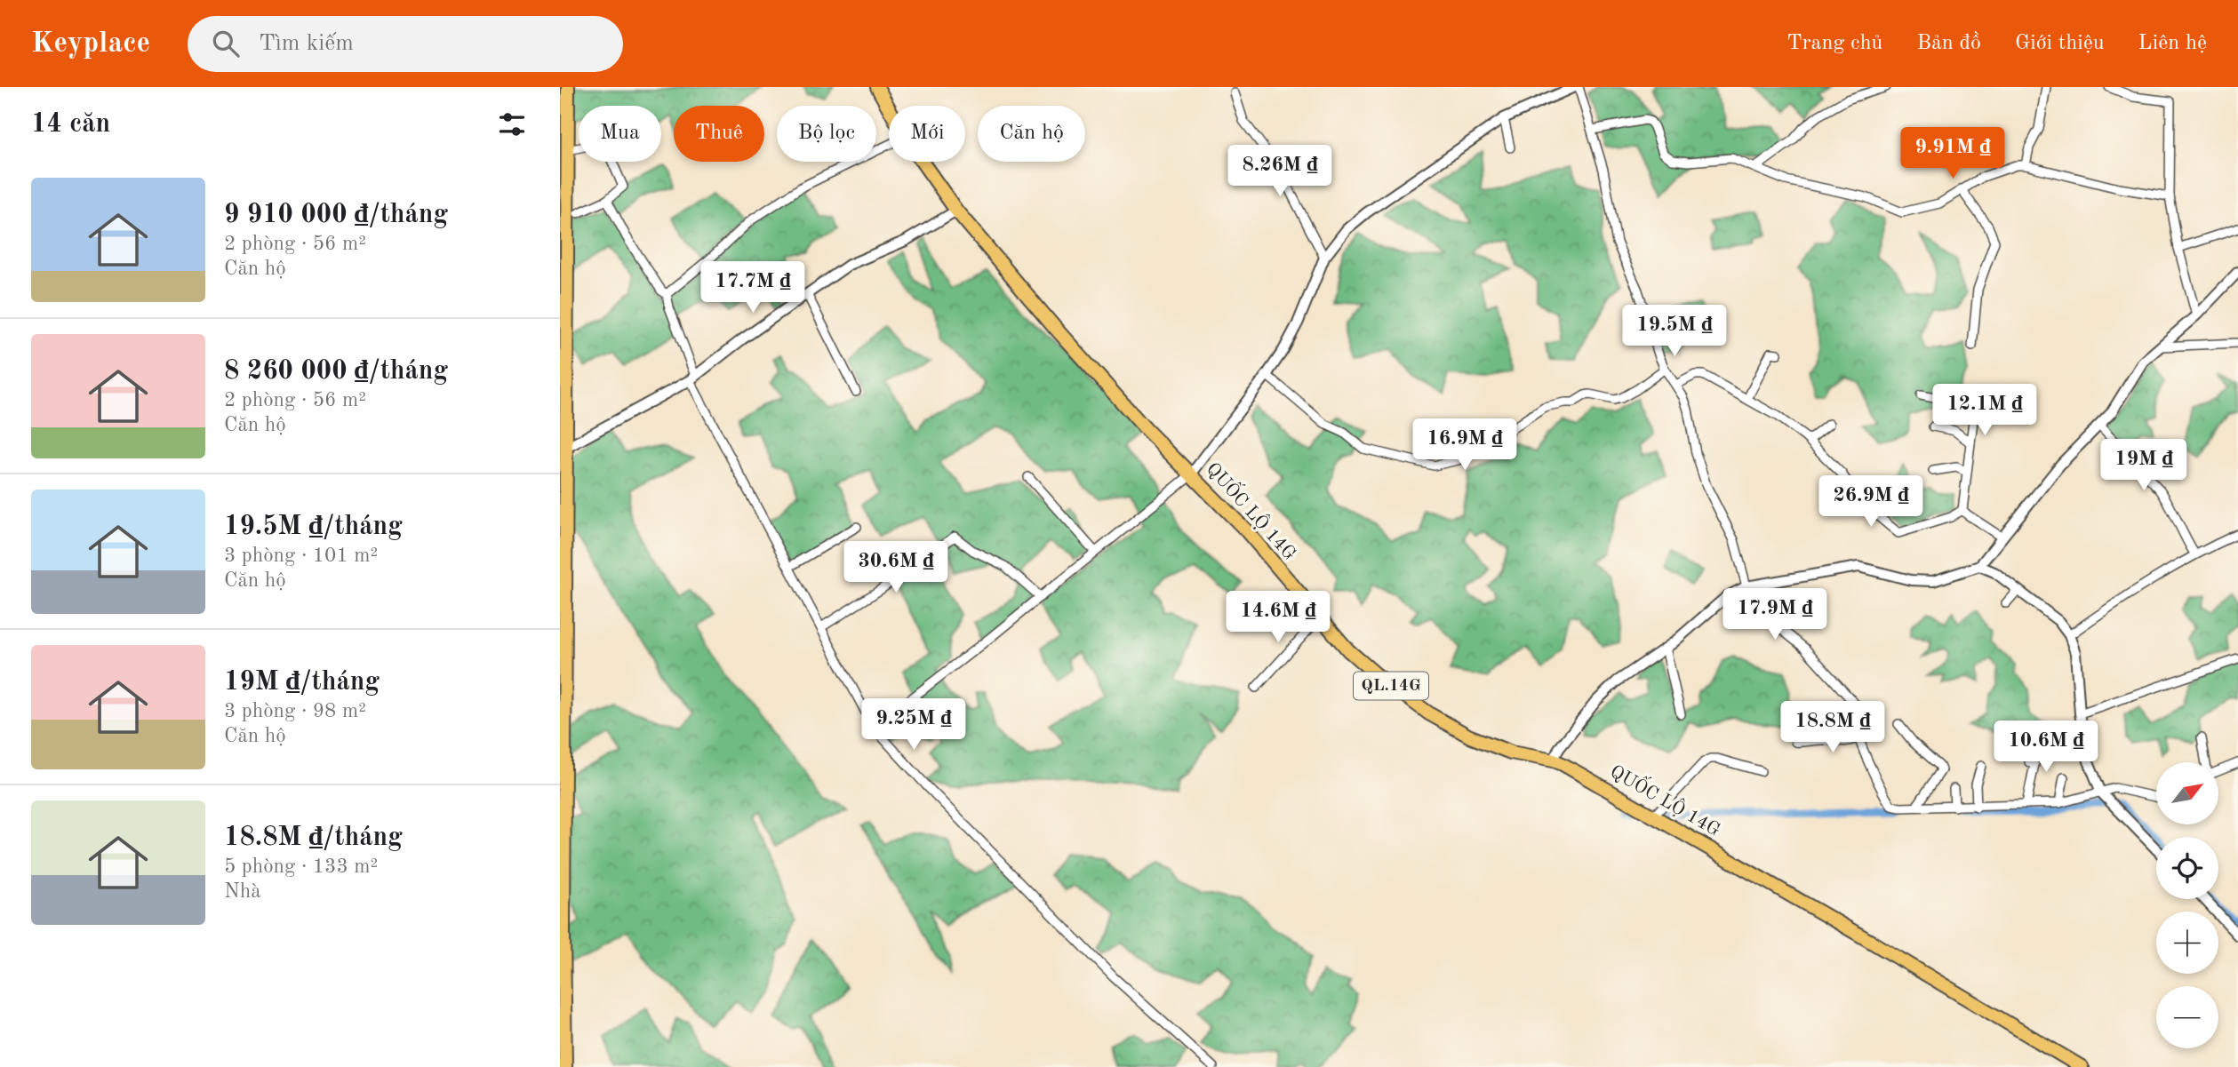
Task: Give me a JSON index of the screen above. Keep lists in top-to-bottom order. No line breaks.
{"streets":{"main road":["QUỐC LỘ 14G","QL.14G"]},"north":"top right","page":{"header":"Keyplace","search":"Tìm kiếm","nav":["Trang chủ","Bản đồ","Giới thiệu","Liên hệ"],"heading":"14 căn","chip":["Mua","Thuê","Bộ lọc","Mới","Căn hộ"],"price":["9.91M ₫","8.26M ₫","17.7M ₫","19.5M ₫","12.1M ₫","16.9M ₫","19M ₫","26.9M ₫","30.6M ₫","17.9M ₫","14.6M ₫","9.25M ₫","18.8M ₫","10.6M ₫"],"list":[{"name":"9 910 000 ₫/tháng","note":"2 phòng · 56 m² · Căn hộ"},{"name":"8 260 000 ₫/tháng","note":"2 phòng · 56 m² · Căn hộ"},{"name":"19.5M ₫/tháng","note":"3 phòng · 101 m² · Căn hộ"},{"name":"19M ₫/tháng","note":"3 phòng · 98 m² · Căn hộ"},{"name":"18.8M ₫/tháng","note":"5 phòng · 133 m² · Nhà"}],"map_buttons":["+","−"]}}
